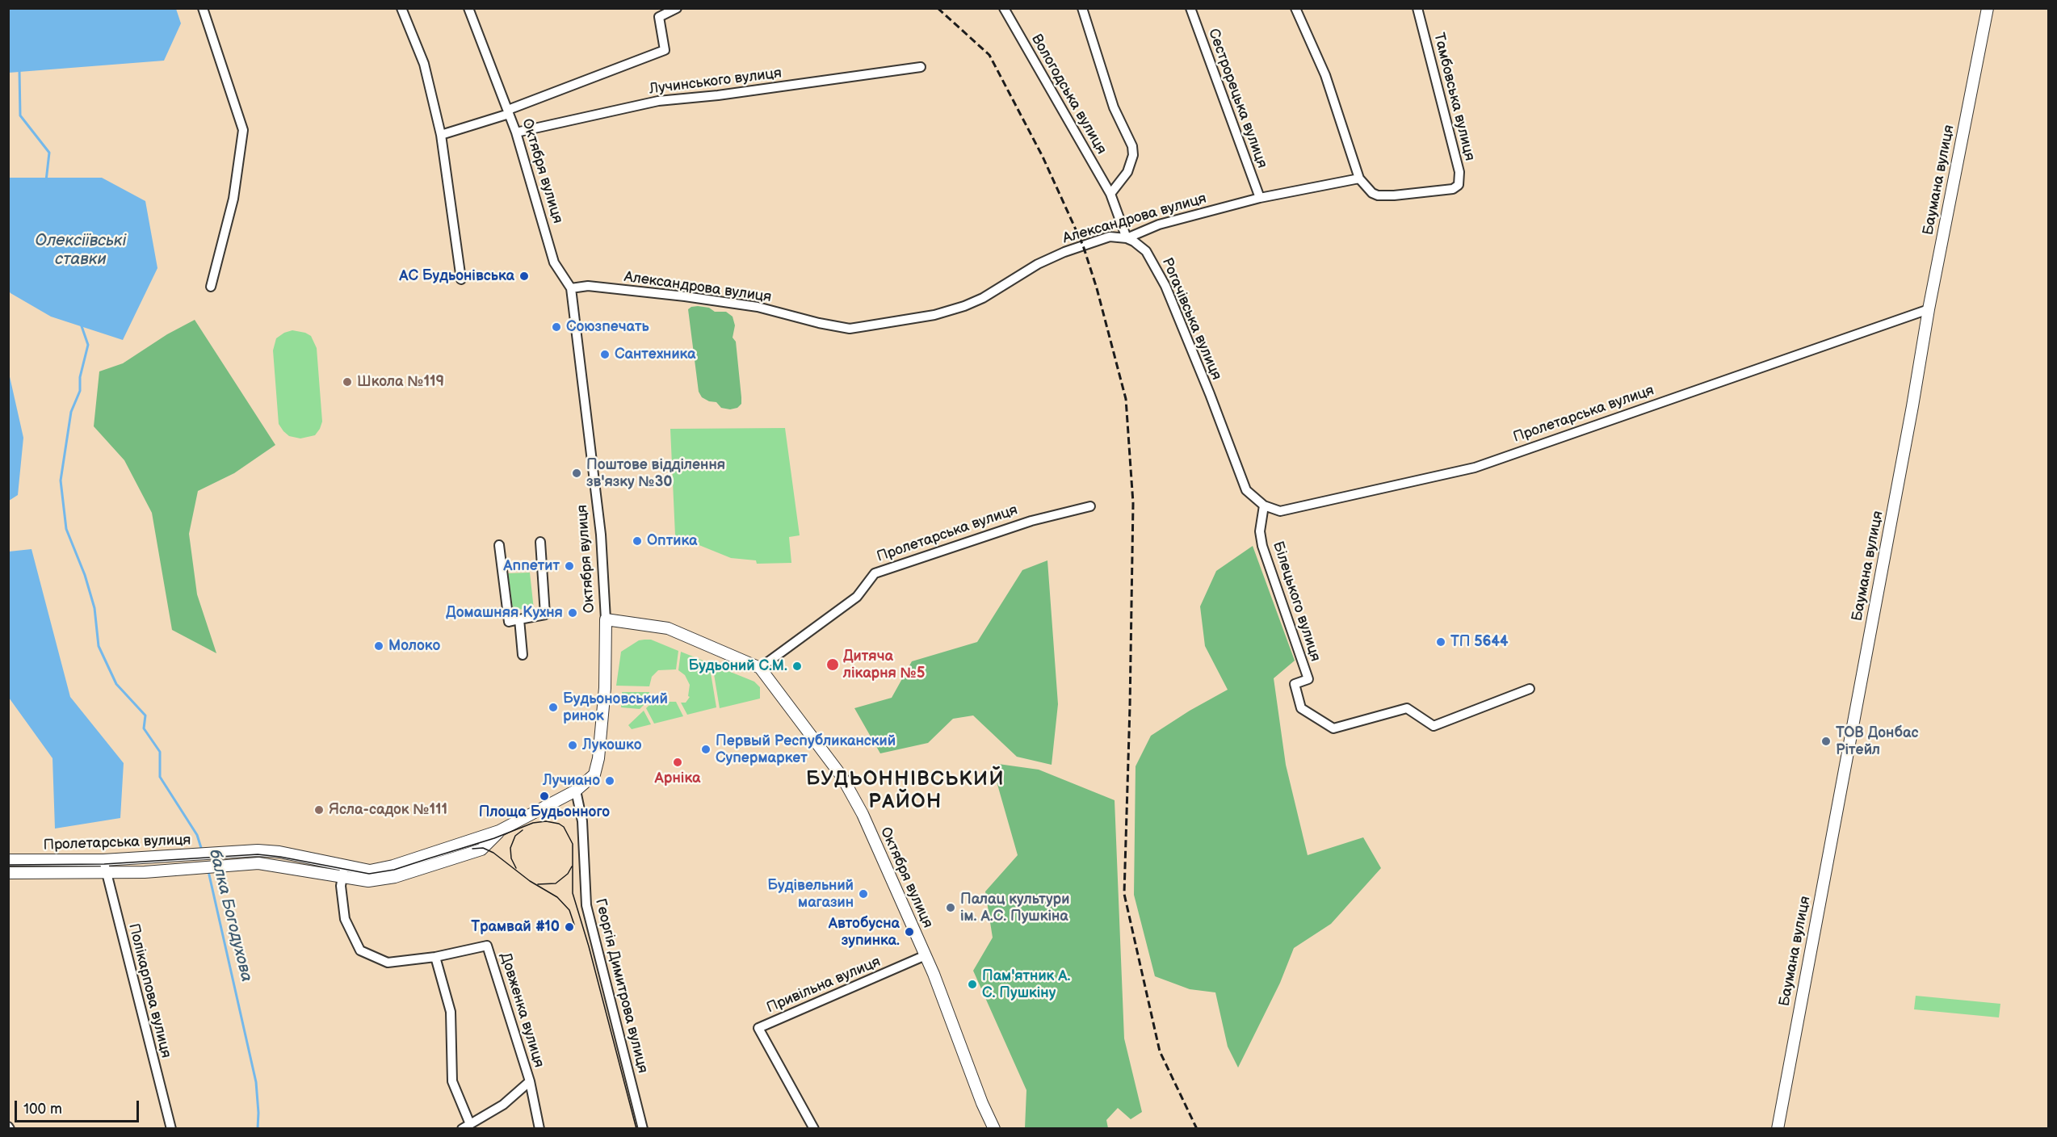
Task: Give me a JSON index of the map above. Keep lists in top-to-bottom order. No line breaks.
{"streets":{"main road":["Октября вулиця","Баумана вулиця","Пролетарська вулиця"],"street":["Лучинського вулиця","Вологодська вулиця","Тамбовська вулиця","Сестрорецька вулиця","Александрова вулиця","Рогачівська вулиця","Білецького вулиця","Привільна вулиця","Георгія Димитрова вулиця","Полікарпова вулиця","Довженка вулиця"]},"crossings":[["Лучинського вулиця","Октября вулиця"],["Тамбовська вулиця","Александрова вулиця"],["Сестрорецька вулиця","Александрова вулиця"],["Октября вулиця","Александрова вулиця"],["Октября вулиця","Пролетарська вулиця"],["Октября вулиця","Привільна вулиця"],["Баумана вулиця","Пролетарська вулиця"],["Александрова вулиця","Рогачівська вулиця"],["Рогачівська вулиця","Пролетарська вулиця"],["Рогачівська вулиця","Білецького вулиця"],["Пролетарська вулиця","Білецького вулиця"],["Пролетарська вулиця","Полікарпова вулиця"],["Пролетарська вулиця","Довженка вулиця"]],"districts":["БУДЬОННІВСЬКИЙ РАЙОН"],"water":["Олексіївські ставки","балка Богодухова"],"places":["АС Будьонівська","Союзпечать","Сантехника","Школа №119","Поштове відділення зв'язку №30","Оптика","Аппетит","Домашняя Кухня","ТП 5644","Молоко","Дитяча лікарня №5","Будьоний С.М.","Будьоновський ринок","ТОВ Донбас Рітейл","Лукошко","Первый Республиканский Супермаркет","Арніка","Лучиано","Площа Будьонного","Ясла-садок №111","Будівельний магазин","Палац культури ім. А.С. Пушкіна","Трамвай #10","Автобусна зупинка.","Пам'ятник А. С. Пушкіну"],"scale_bar":"100 m"}
